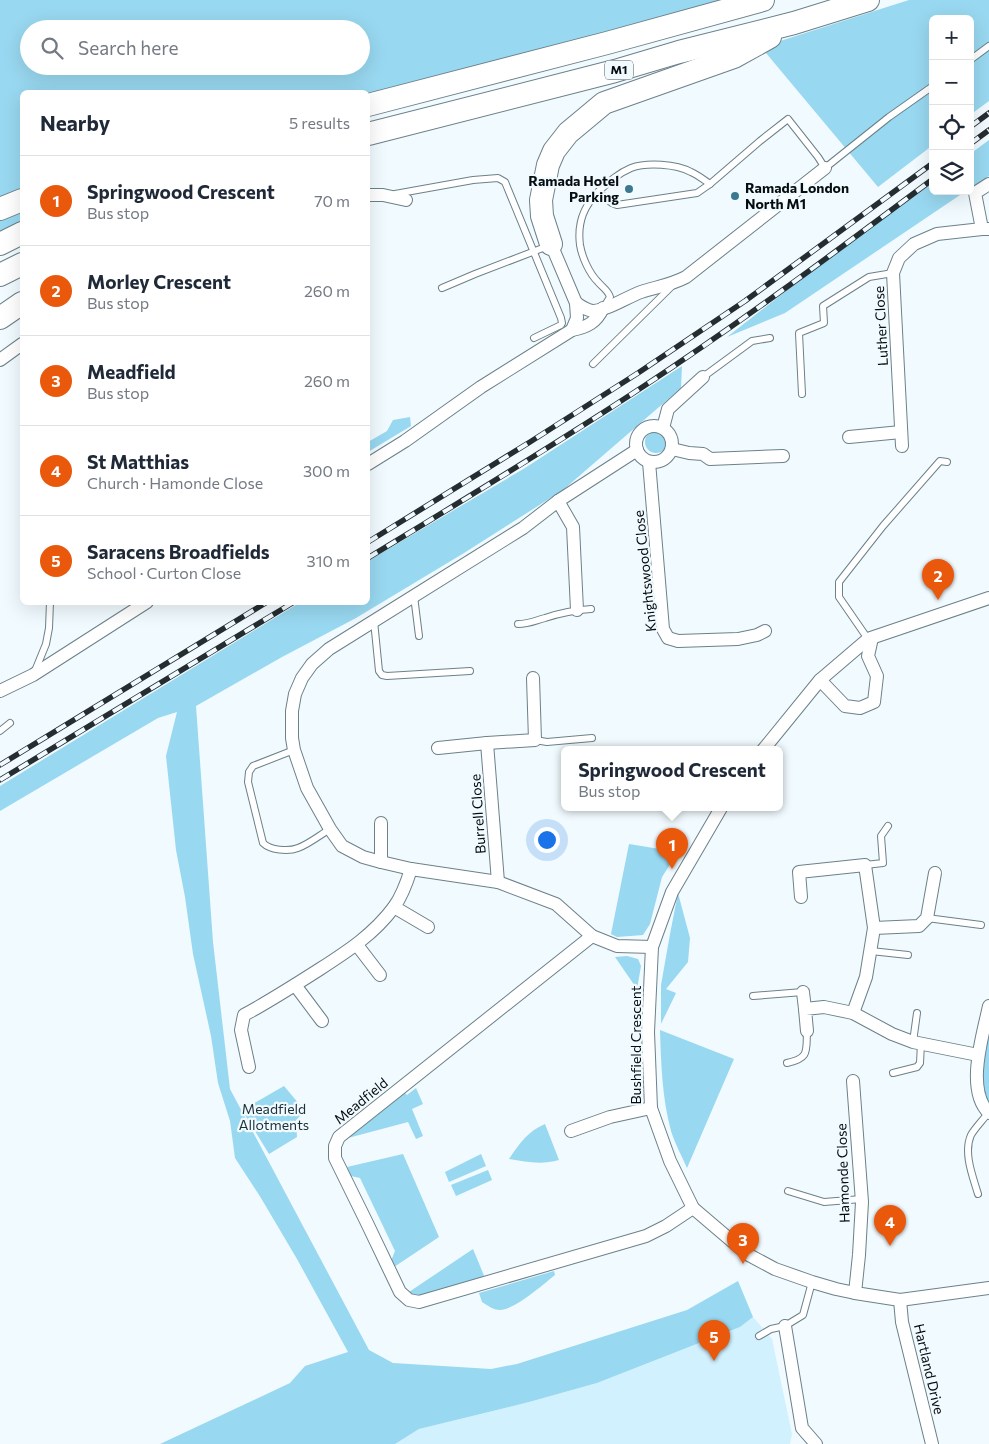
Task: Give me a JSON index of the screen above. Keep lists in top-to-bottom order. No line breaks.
{"streets":{"highway":["M1"],"street":["Luther Close","Knightswood Close","Burrell Close","Bushfield Crescent","Meadfield","Hamonde Close","Hartland Drive"]},"crossings":[["Bushfield Crescent","Meadfield"],["Bushfield Crescent","Hamonde Close"],["Bushfield Crescent","Hartland Drive"]],"parks":["Meadfield Allotments"],"places":["Ramada Hotel Parking","Ramada London North M1"],"page":{"map_buttons":["+","−"],"search":"Search here","heading":["Nearby","5 results"],"list":[{"mark":"1","name":"Springwood Crescent","note":"Bus stop","value":"70 m"},{"mark":"2","name":"Morley Crescent","note":"Bus stop","value":"260 m"},{"mark":"3","name":"Meadfield","note":"Bus stop","value":"260 m"},{"mark":"4","name":"St Matthias","note":"Church · Hamonde Close","value":"300 m"},{"mark":"5","name":"Saracens Broadfields","note":"School · Curton Close","value":"310 m"}],"pins":["2","1","4","3","5"],"popup":["Springwood Crescent","Bus stop"]}}
